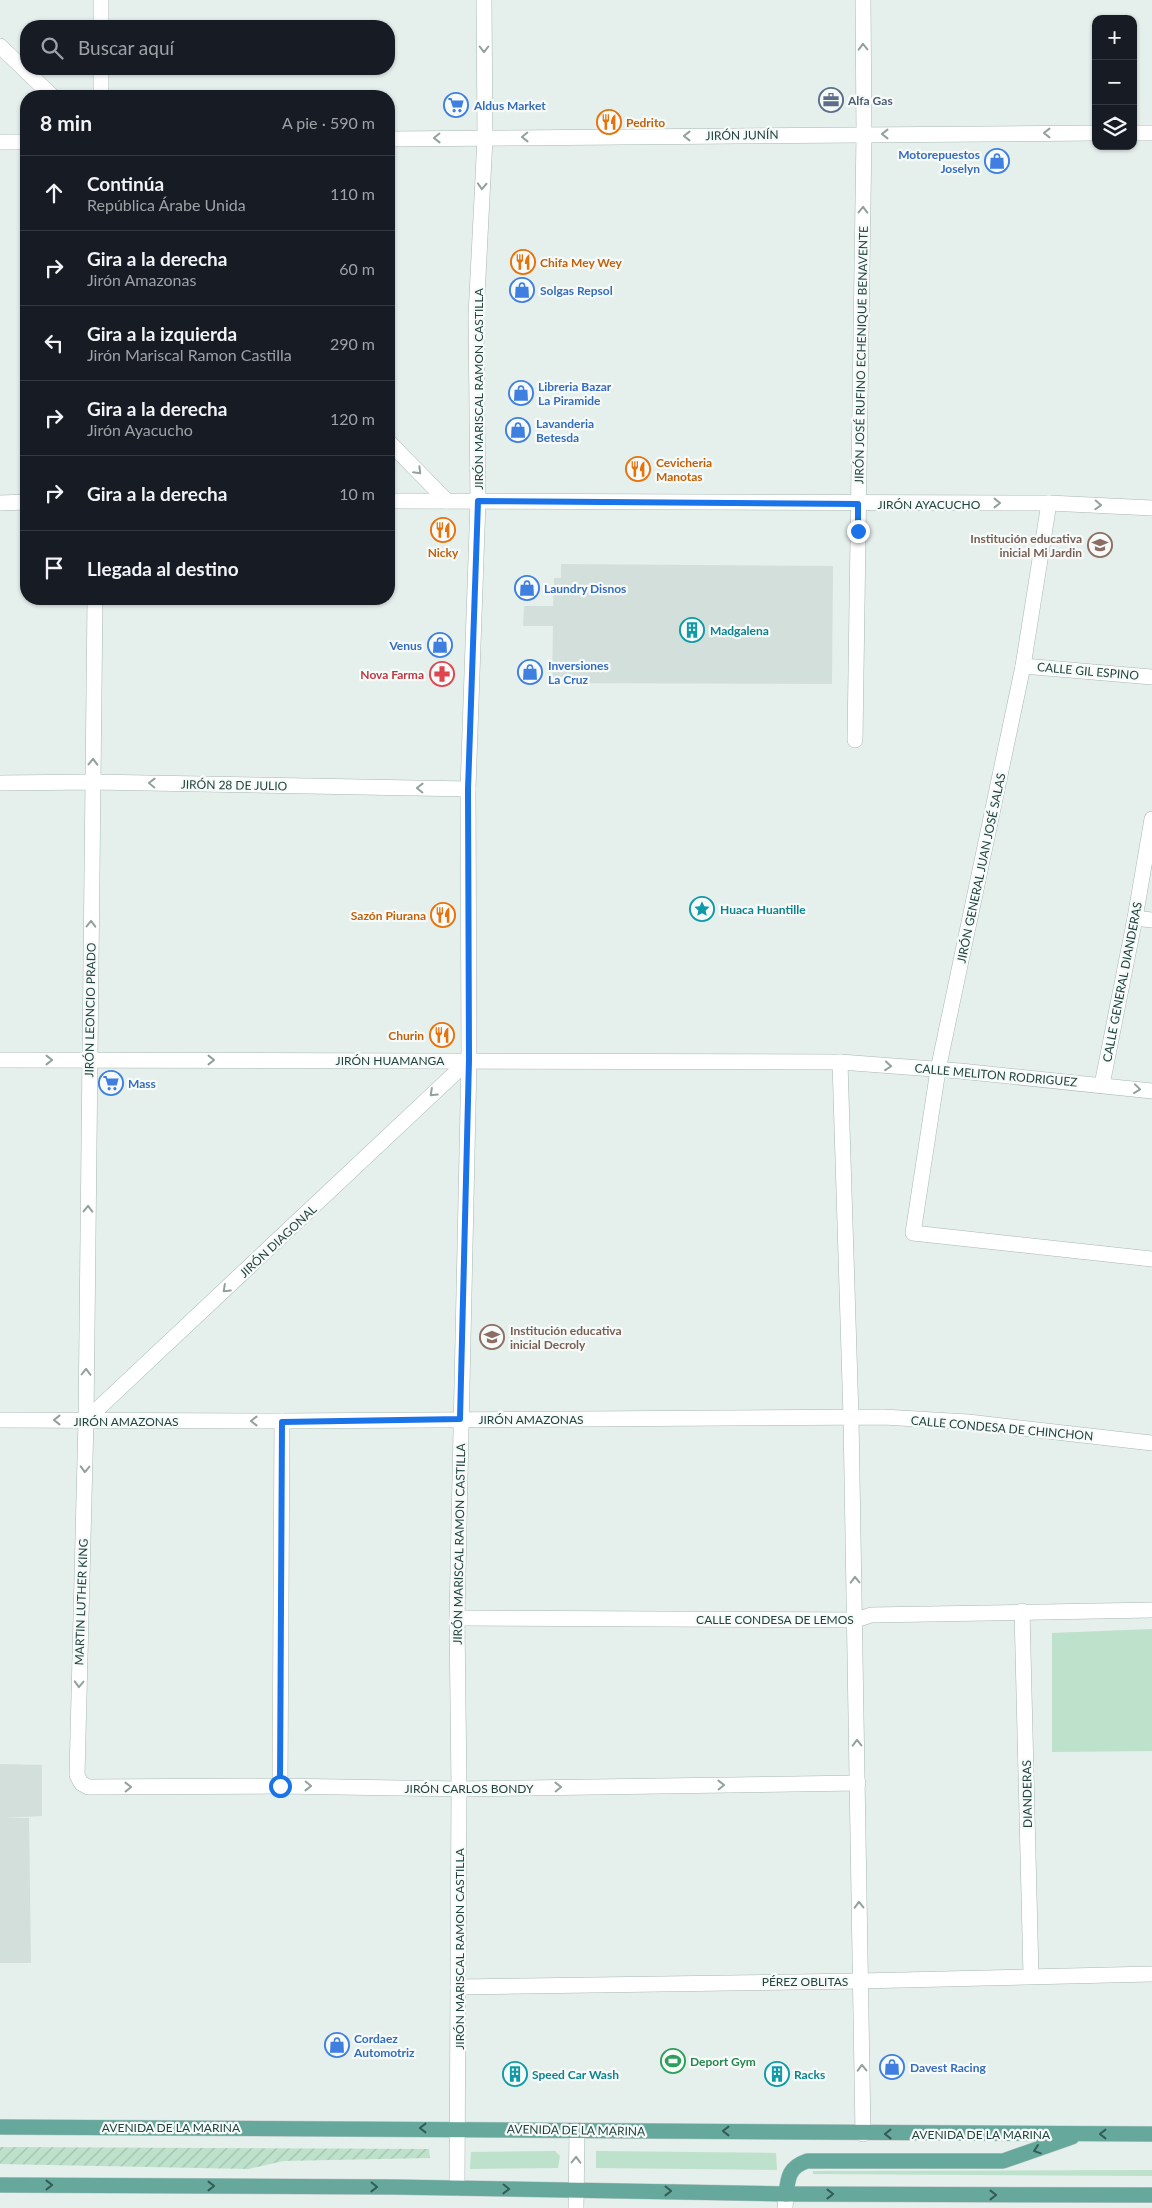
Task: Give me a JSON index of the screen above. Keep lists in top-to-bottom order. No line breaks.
{"streets":{"main road":["AVENIDA DE LA MARINA"],"street":["JIRÓN JUNÍN","JIRÓN JOSÉ RUFINO ECHENIQUE BENAVENTE","JIRÓN MARISCAL RAMON CASTILLA","JIRÓN AYACUCHO","CALLE GIL ESPINO","JIRÓN 28 DE JULIO","JIRÓN GENERAL JUAN JOSÉ SALAS","CALLE GENERAL DIANDERAS","JIRÓN LEONCIO PRADO","JIRÓN HUAMANGA","CALLE MELITON RODRIGUEZ","JIRÓN DIAGONAL","JIRÓN AMAZONAS","CALLE CONDESA DE CHINCHON","MARTIN LUTHER KING","CALLE CONDESA DE LEMOS","JIRÓN CARLOS BONDY","DIANDERAS","PÉREZ OBLITAS"]},"crossings":[["JIRÓN JUNÍN","JIRÓN JOSÉ RUFINO ECHENIQUE BENAVENTE"],["JIRÓN JUNÍN","JIRÓN MARISCAL RAMON CASTILLA"],["JIRÓN JOSÉ RUFINO ECHENIQUE BENAVENTE","JIRÓN AYACUCHO"],["JIRÓN MARISCAL RAMON CASTILLA","JIRÓN AYACUCHO"],["JIRÓN MARISCAL RAMON CASTILLA","JIRÓN 28 DE JULIO"],["JIRÓN MARISCAL RAMON CASTILLA","JIRÓN HUAMANGA"],["JIRÓN MARISCAL RAMON CASTILLA","JIRÓN DIAGONAL"],["JIRÓN MARISCAL RAMON CASTILLA","JIRÓN AMAZONAS"],["JIRÓN MARISCAL RAMON CASTILLA","CALLE CONDESA DE LEMOS"],["JIRÓN MARISCAL RAMON CASTILLA","JIRÓN CARLOS BONDY"],["JIRÓN MARISCAL RAMON CASTILLA","PÉREZ OBLITAS"],["JIRÓN MARISCAL RAMON CASTILLA","AVENIDA DE LA MARINA"],["JIRÓN AYACUCHO","JIRÓN GENERAL JUAN JOSÉ SALAS"],["CALLE GIL ESPINO","JIRÓN GENERAL JUAN JOSÉ SALAS"],["JIRÓN 28 DE JULIO","JIRÓN LEONCIO PRADO"],["JIRÓN GENERAL JUAN JOSÉ SALAS","CALLE MELITON RODRIGUEZ"],["CALLE GENERAL DIANDERAS","CALLE MELITON RODRIGUEZ"],["JIRÓN LEONCIO PRADO","JIRÓN HUAMANGA"],["JIRÓN LEONCIO PRADO","JIRÓN DIAGONAL"],["JIRÓN LEONCIO PRADO","JIRÓN AMAZONAS"],["JIRÓN LEONCIO PRADO","MARTIN LUTHER KING"],["JIRÓN HUAMANGA","CALLE MELITON RODRIGUEZ"],["JIRÓN HUAMANGA","JIRÓN DIAGONAL"],["JIRÓN DIAGONAL","JIRÓN AMAZONAS"],["JIRÓN DIAGONAL","MARTIN LUTHER KING"],["JIRÓN AMAZONAS","CALLE CONDESA DE CHINCHON"],["JIRÓN AMAZONAS","MARTIN LUTHER KING"],["MARTIN LUTHER KING","JIRÓN CARLOS BONDY"],["CALLE CONDESA DE LEMOS","DIANDERAS"],["DIANDERAS","PÉREZ OBLITAS"]],"one_way":["JIRÓN JUNÍN","JIRÓN JOSÉ RUFINO ECHENIQUE BENAVENTE","JIRÓN AYACUCHO","JIRÓN 28 DE JULIO","JIRÓN LEONCIO PRADO","JIRÓN HUAMANGA","CALLE MELITON RODRIGUEZ","JIRÓN DIAGONAL","MARTIN LUTHER KING","JIRÓN CARLOS BONDY"],"places":{"office":["Alfa Gas"],"supermarket":["Aldus Market","Mass"],"restaurant":["Pedrito","Chifa Mey Wey","Cevicheria Manotas","Nicky","Sazón Piurana","Churin"],"shop":["Motorepuestos Joselyn","Solgas Repsol","Libreria Bazar La Piramide","Lavanderia Betesda","Laundry Disnos","Venus","Inversiones La Cruz","Cordaez Automotriz","Davest Racing"],"school or university":["Institución educativa inicial Mi Jardin","Institución educativa inicial Decroly"],"building":["Madgalena","Speed Car Wash","Racks"],"pharmacy":["Nova Farma"],"place":["Huaca Huantille"],"sports":["Deport Gym"]},"page":{"map_buttons":["+","−"],"search":"Buscar aquí","heading":["8 min","A pie · 590 m"],"list":[["Continúa","República Árabe Unida","110 m"],["Gira a la derecha","Jirón Amazonas","60 m"],["Gira a la izquierda","Jirón Mariscal Ramon Castilla","290 m"],["Gira a la derecha","Jirón Ayacucho","120 m"],["Gira a la derecha","10 m"],"Llegada al destino"]}}
